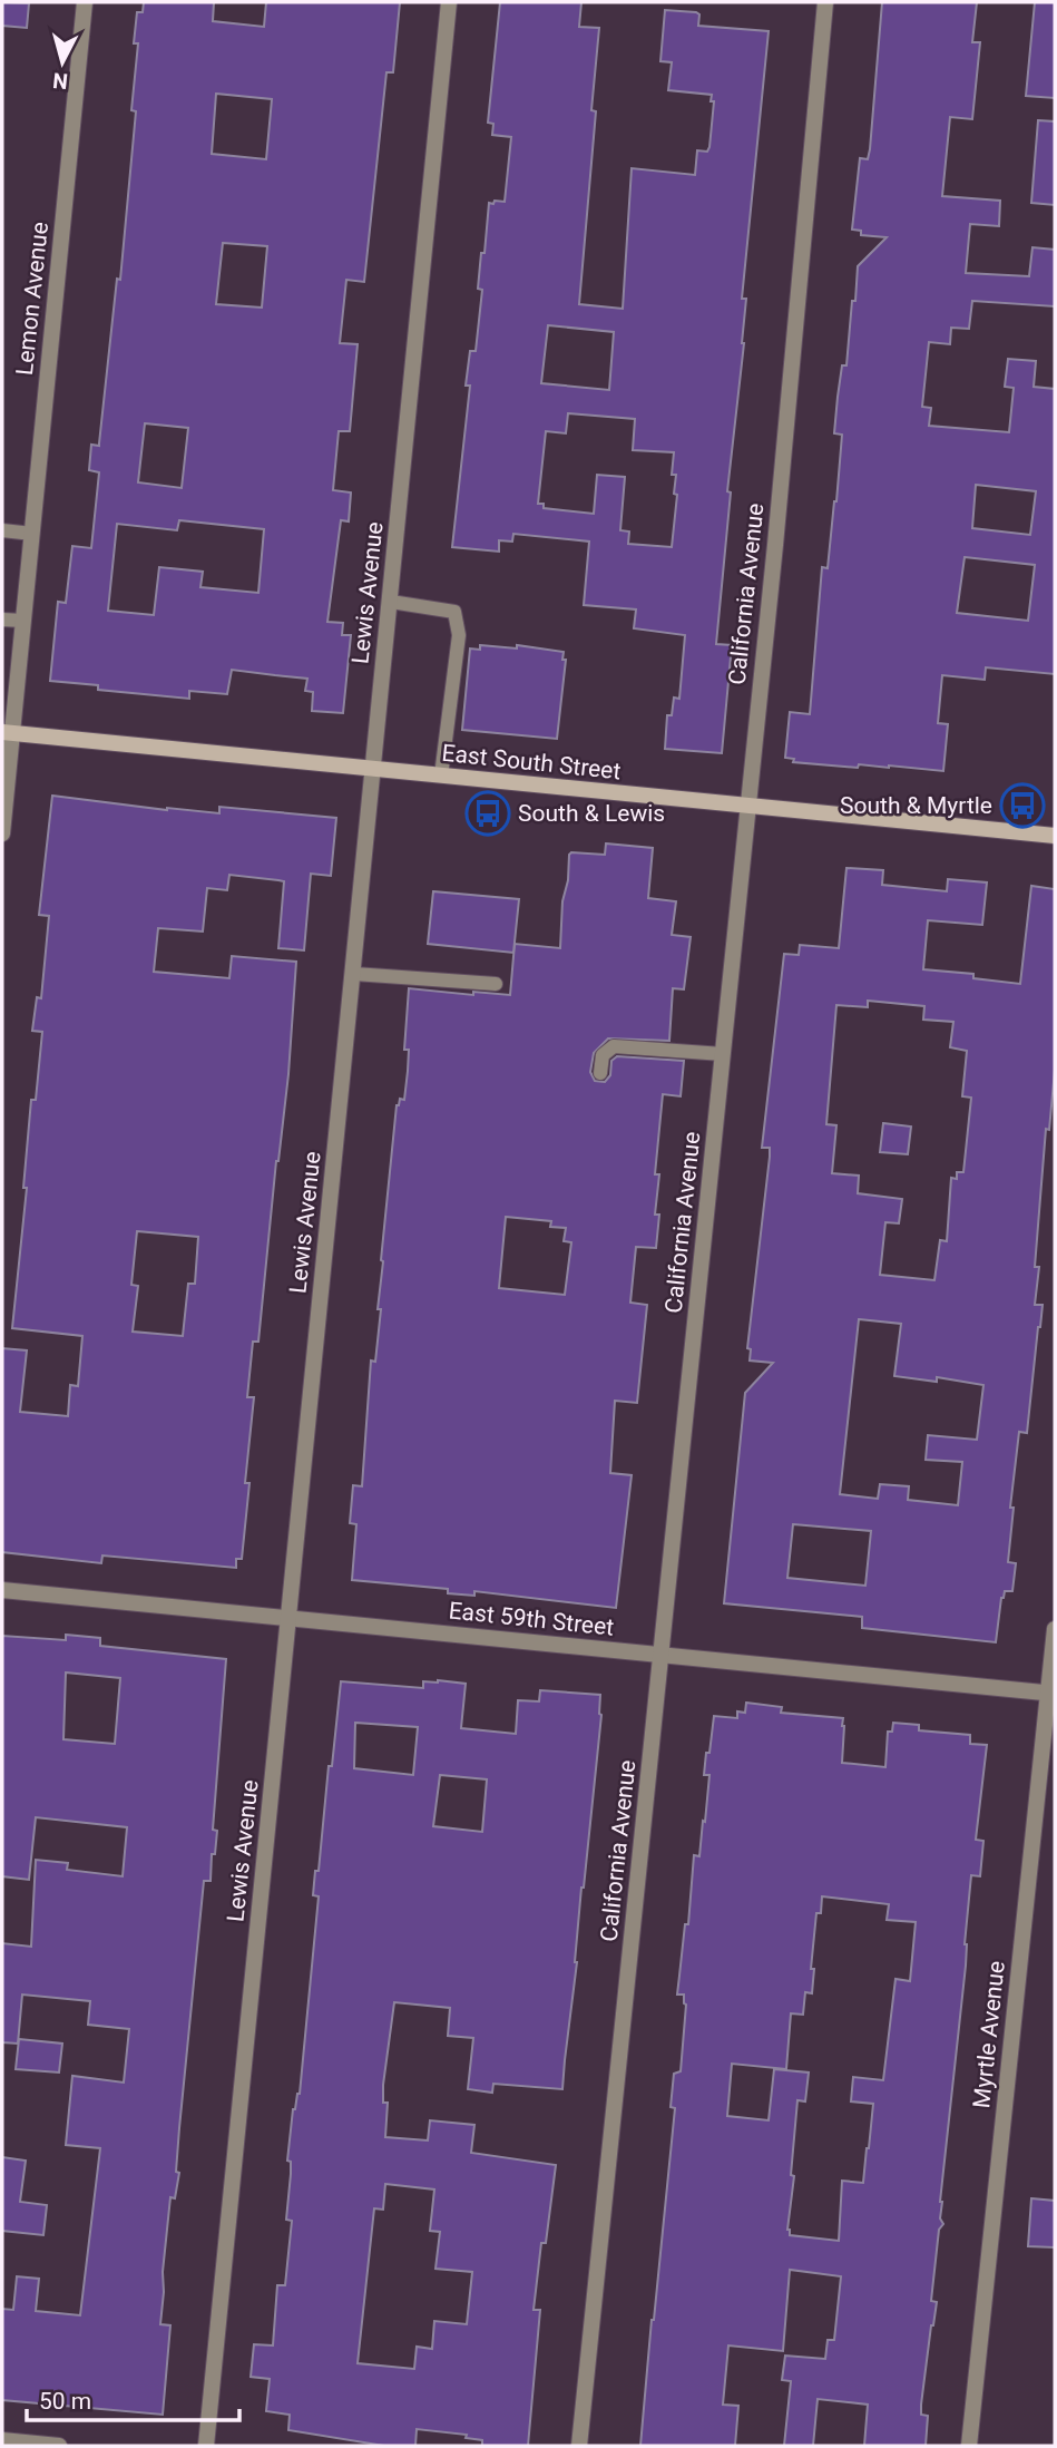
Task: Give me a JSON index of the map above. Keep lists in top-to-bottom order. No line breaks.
{"streets":{"main road":["East South Street"],"street":["Lemon Avenue","Lewis Avenue","California Avenue","East 59th Street","Myrtle Avenue"]},"crossings":[["Lemon Avenue","East South Street"],["Lewis Avenue","East South Street"],["Lewis Avenue","East 59th Street"],["California Avenue","East South Street"],["California Avenue","East 59th Street"],["East 59th Street","Myrtle Avenue"]],"places":{"bus stop":["South & Myrtle","South & Lewis"]},"scale_bar":"50 m","north":"bottom"}
